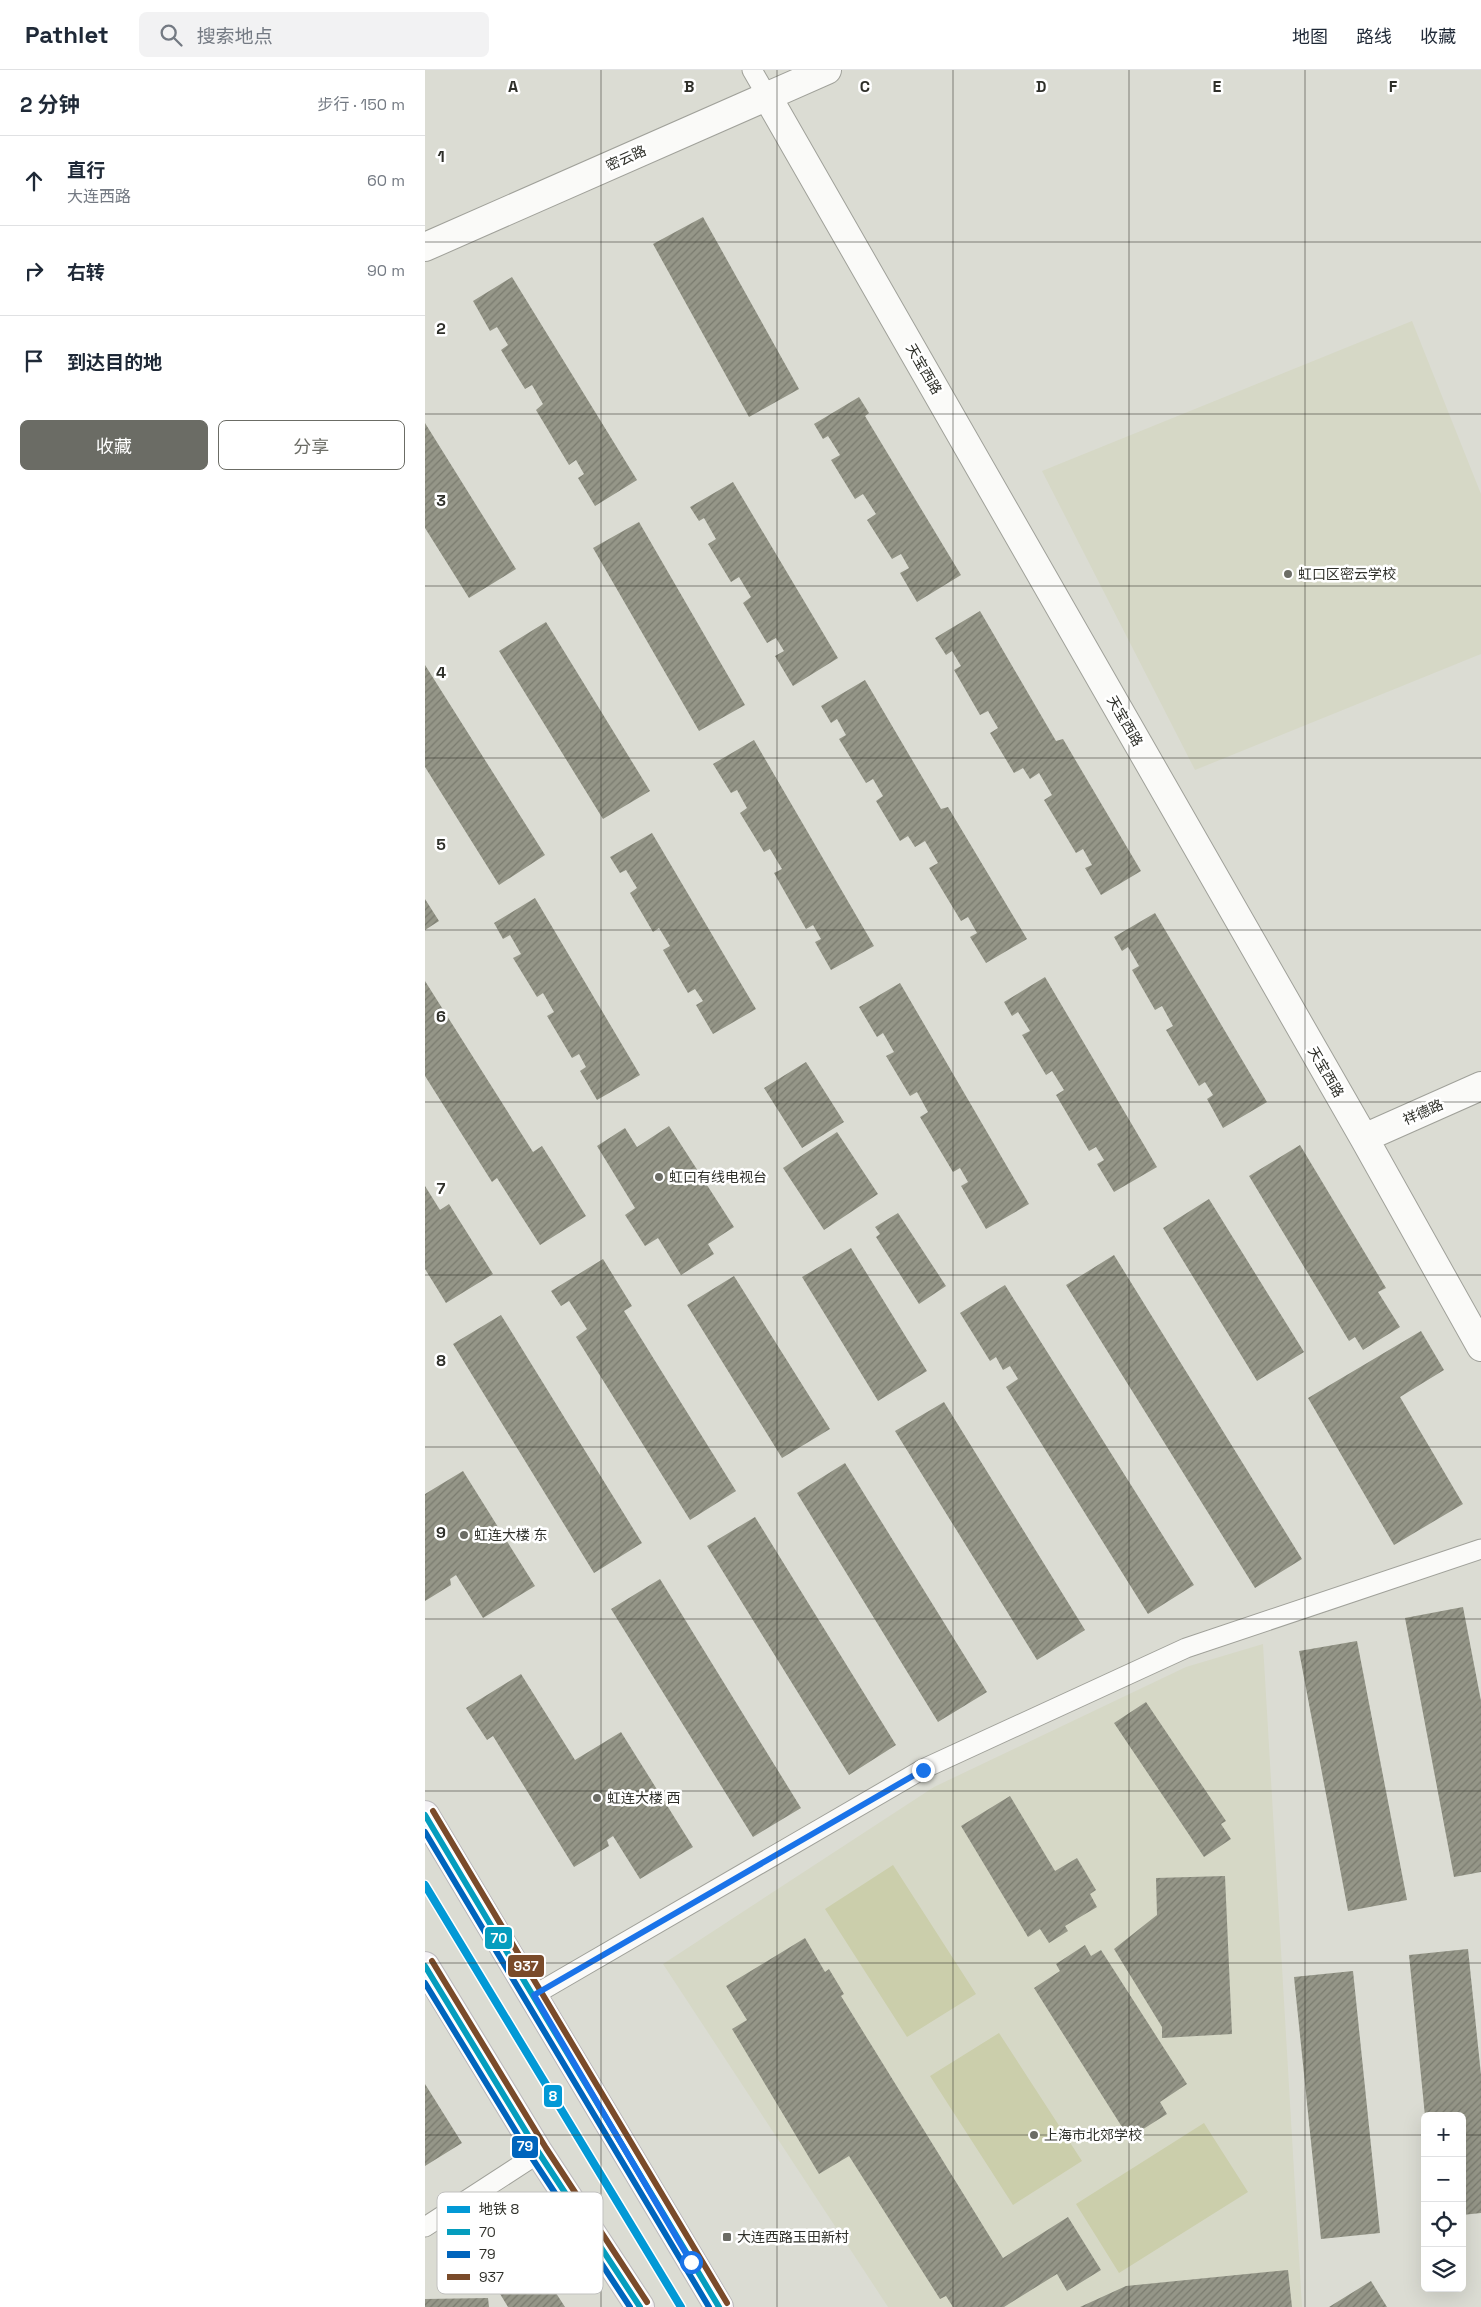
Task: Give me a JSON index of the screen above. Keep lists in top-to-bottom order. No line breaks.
{"streets":{"street":["密云路","天宝西路","祥德路"]},"crossings":[["密云路","天宝西路"],["天宝西路","祥德路"]],"places":{"other":["虹口区密云学校","虹口有线电视台","虹连大楼 东","虹连大楼 西","上海市北郊学校"],"transit":["大连西路玉田新村"]},"lines":["transit line 937","transit line 70","transit line 79","metro line 8"],"legend":["地铁 8","70","79","937"],"page":{"header":"Pathlet","search":"搜索地点","nav":["地图","路线","收藏"],"heading":["2 分钟","步行 · 150 m"],"list":[["直行","大连西路","60 m"],["右转","90 m"],"到达目的地"],"buttons":["收藏","分享"],"map_buttons":["+","−"]},"grid":{"columns":["A","B","C","D","E","F"],"rows":["1","2","3","4","5","6","7","8","9"]}}
